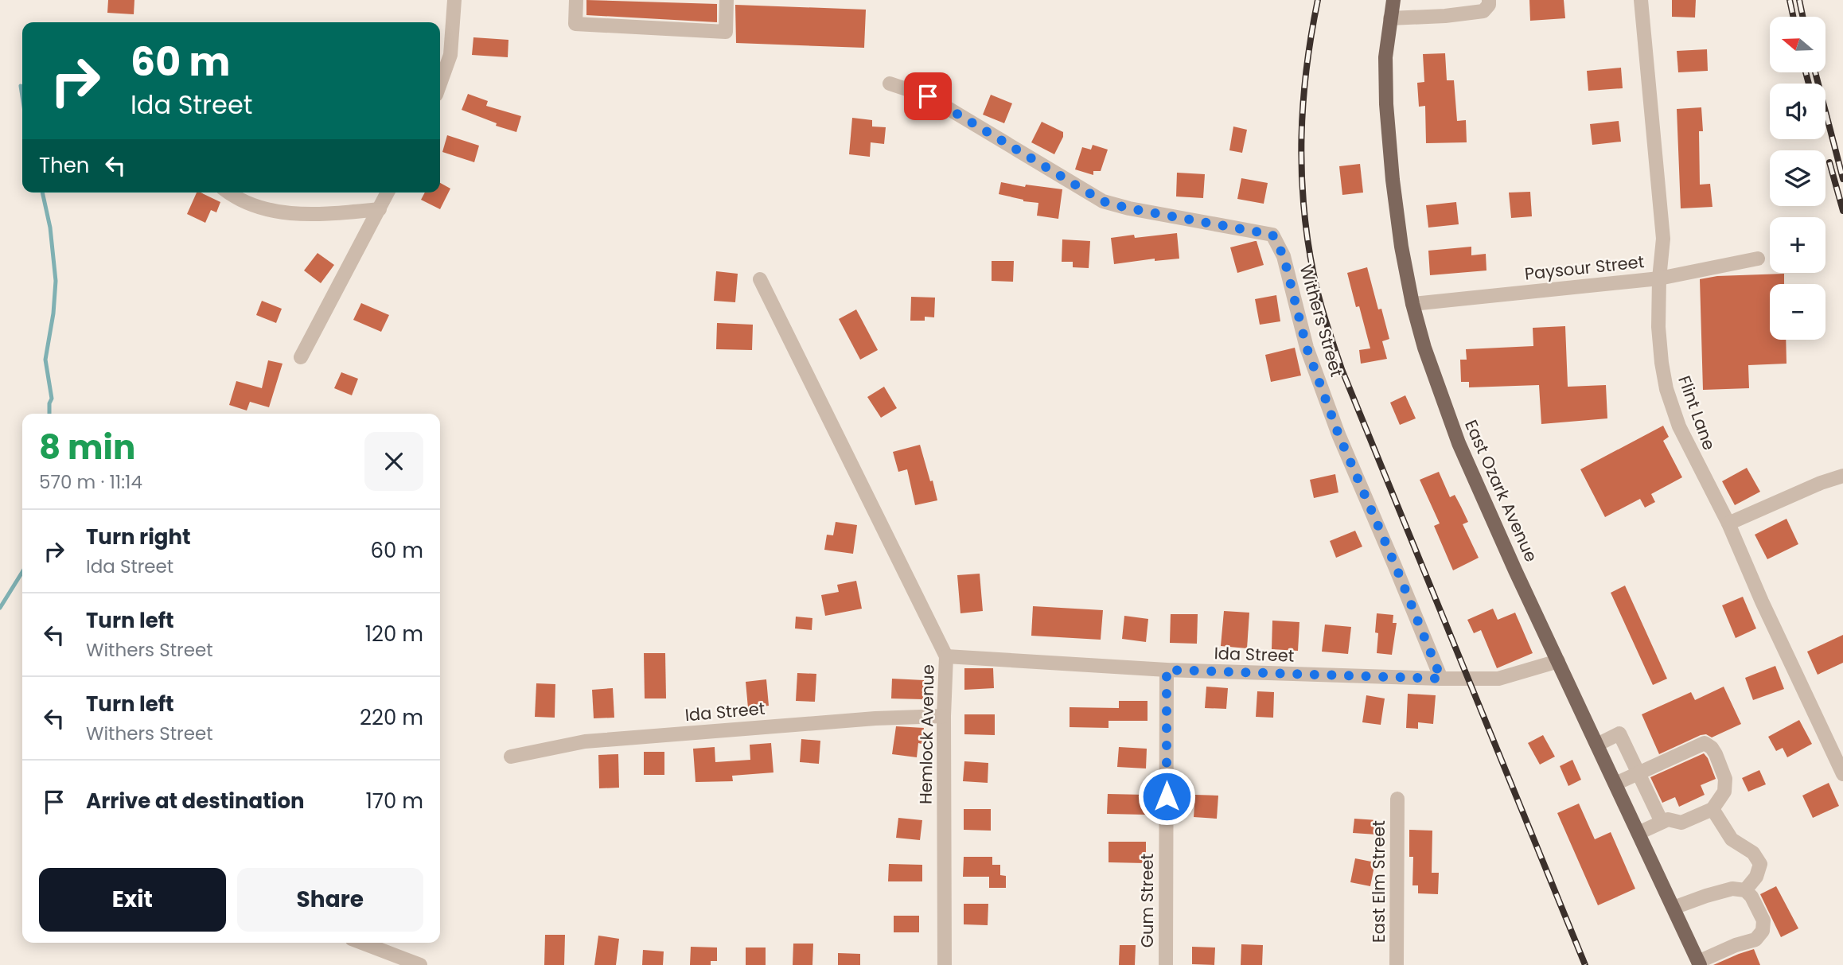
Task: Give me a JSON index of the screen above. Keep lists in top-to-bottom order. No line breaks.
{"streets":{"main road":["East Ozark Avenue"],"street":["Paysour Street","Withers Street","Flint Lane","Ida Street","Hemlock Avenue","East Elm Street","Gum Street"]},"crossings":[["Paysour Street","Flint Lane"],["Paysour Street","East Ozark Avenue"],["Withers Street","Ida Street"],["East Ozark Avenue","Ida Street"],["Ida Street","Hemlock Avenue"],["Ida Street","Gum Street"]],"north":"left","page":{"map_buttons":["+","−"],"turn":["60 m","Ida Street"],"then":"Then","heading":["8 min","570 m · 11:14"],"list":[{"name":"Turn right","note":"Ida Street","value":"60 m"},{"name":"Turn left","note":"Withers Street","value":"120 m"},{"name":"Turn left","note":"Withers Street","value":"220 m"},{"name":"Arrive at destination","value":"170 m"}],"buttons":["Exit","Share"]}}
